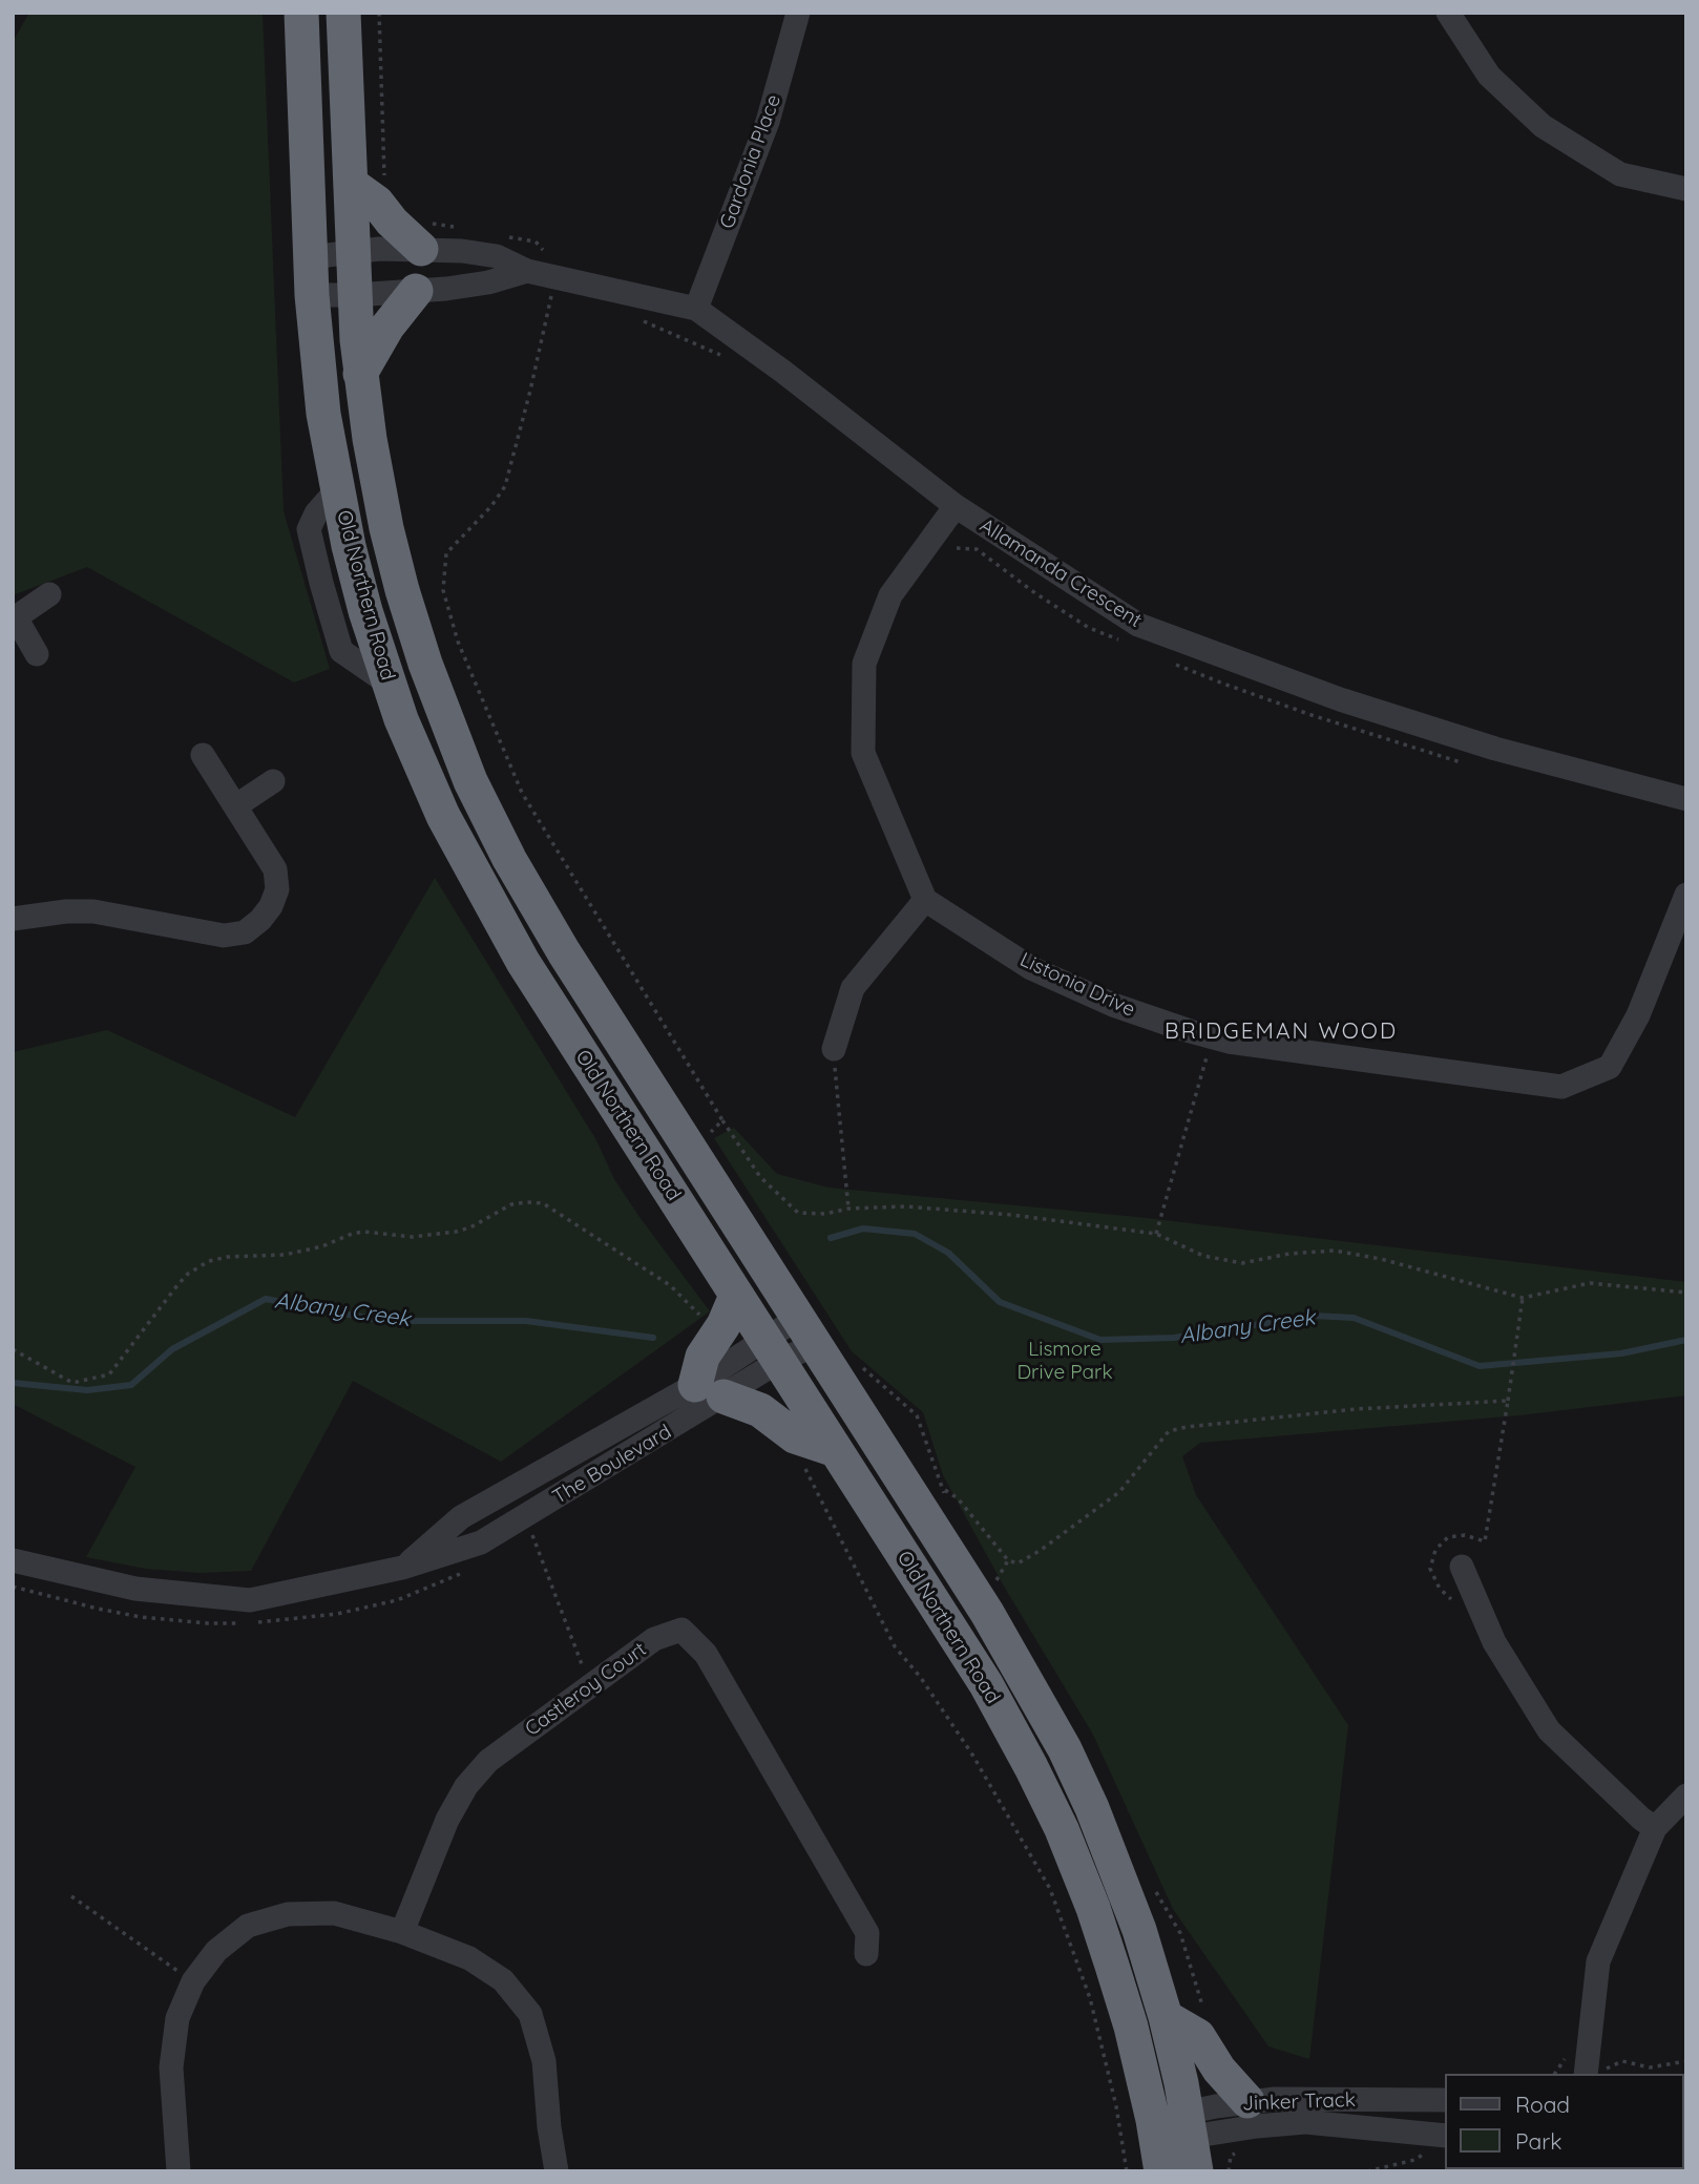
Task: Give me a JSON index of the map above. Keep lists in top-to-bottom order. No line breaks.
{"streets":{"highway":["Old Northern Road"],"street":["Gardonia Place","Allamanda Crescent","Listonia Drive","The Boulevard","Castleroy Court","Jinker Track"]},"crossings":[["Gardonia Place","Allamanda Crescent"],["Allamanda Crescent","Old Northern Road"],["Old Northern Road","The Boulevard"],["Old Northern Road","Jinker Track"]],"districts":["BRIDGEMAN WOOD"],"water":["Albany Creek"],"parks":["Lismore Drive Park"],"legend":["Road","Park"]}
